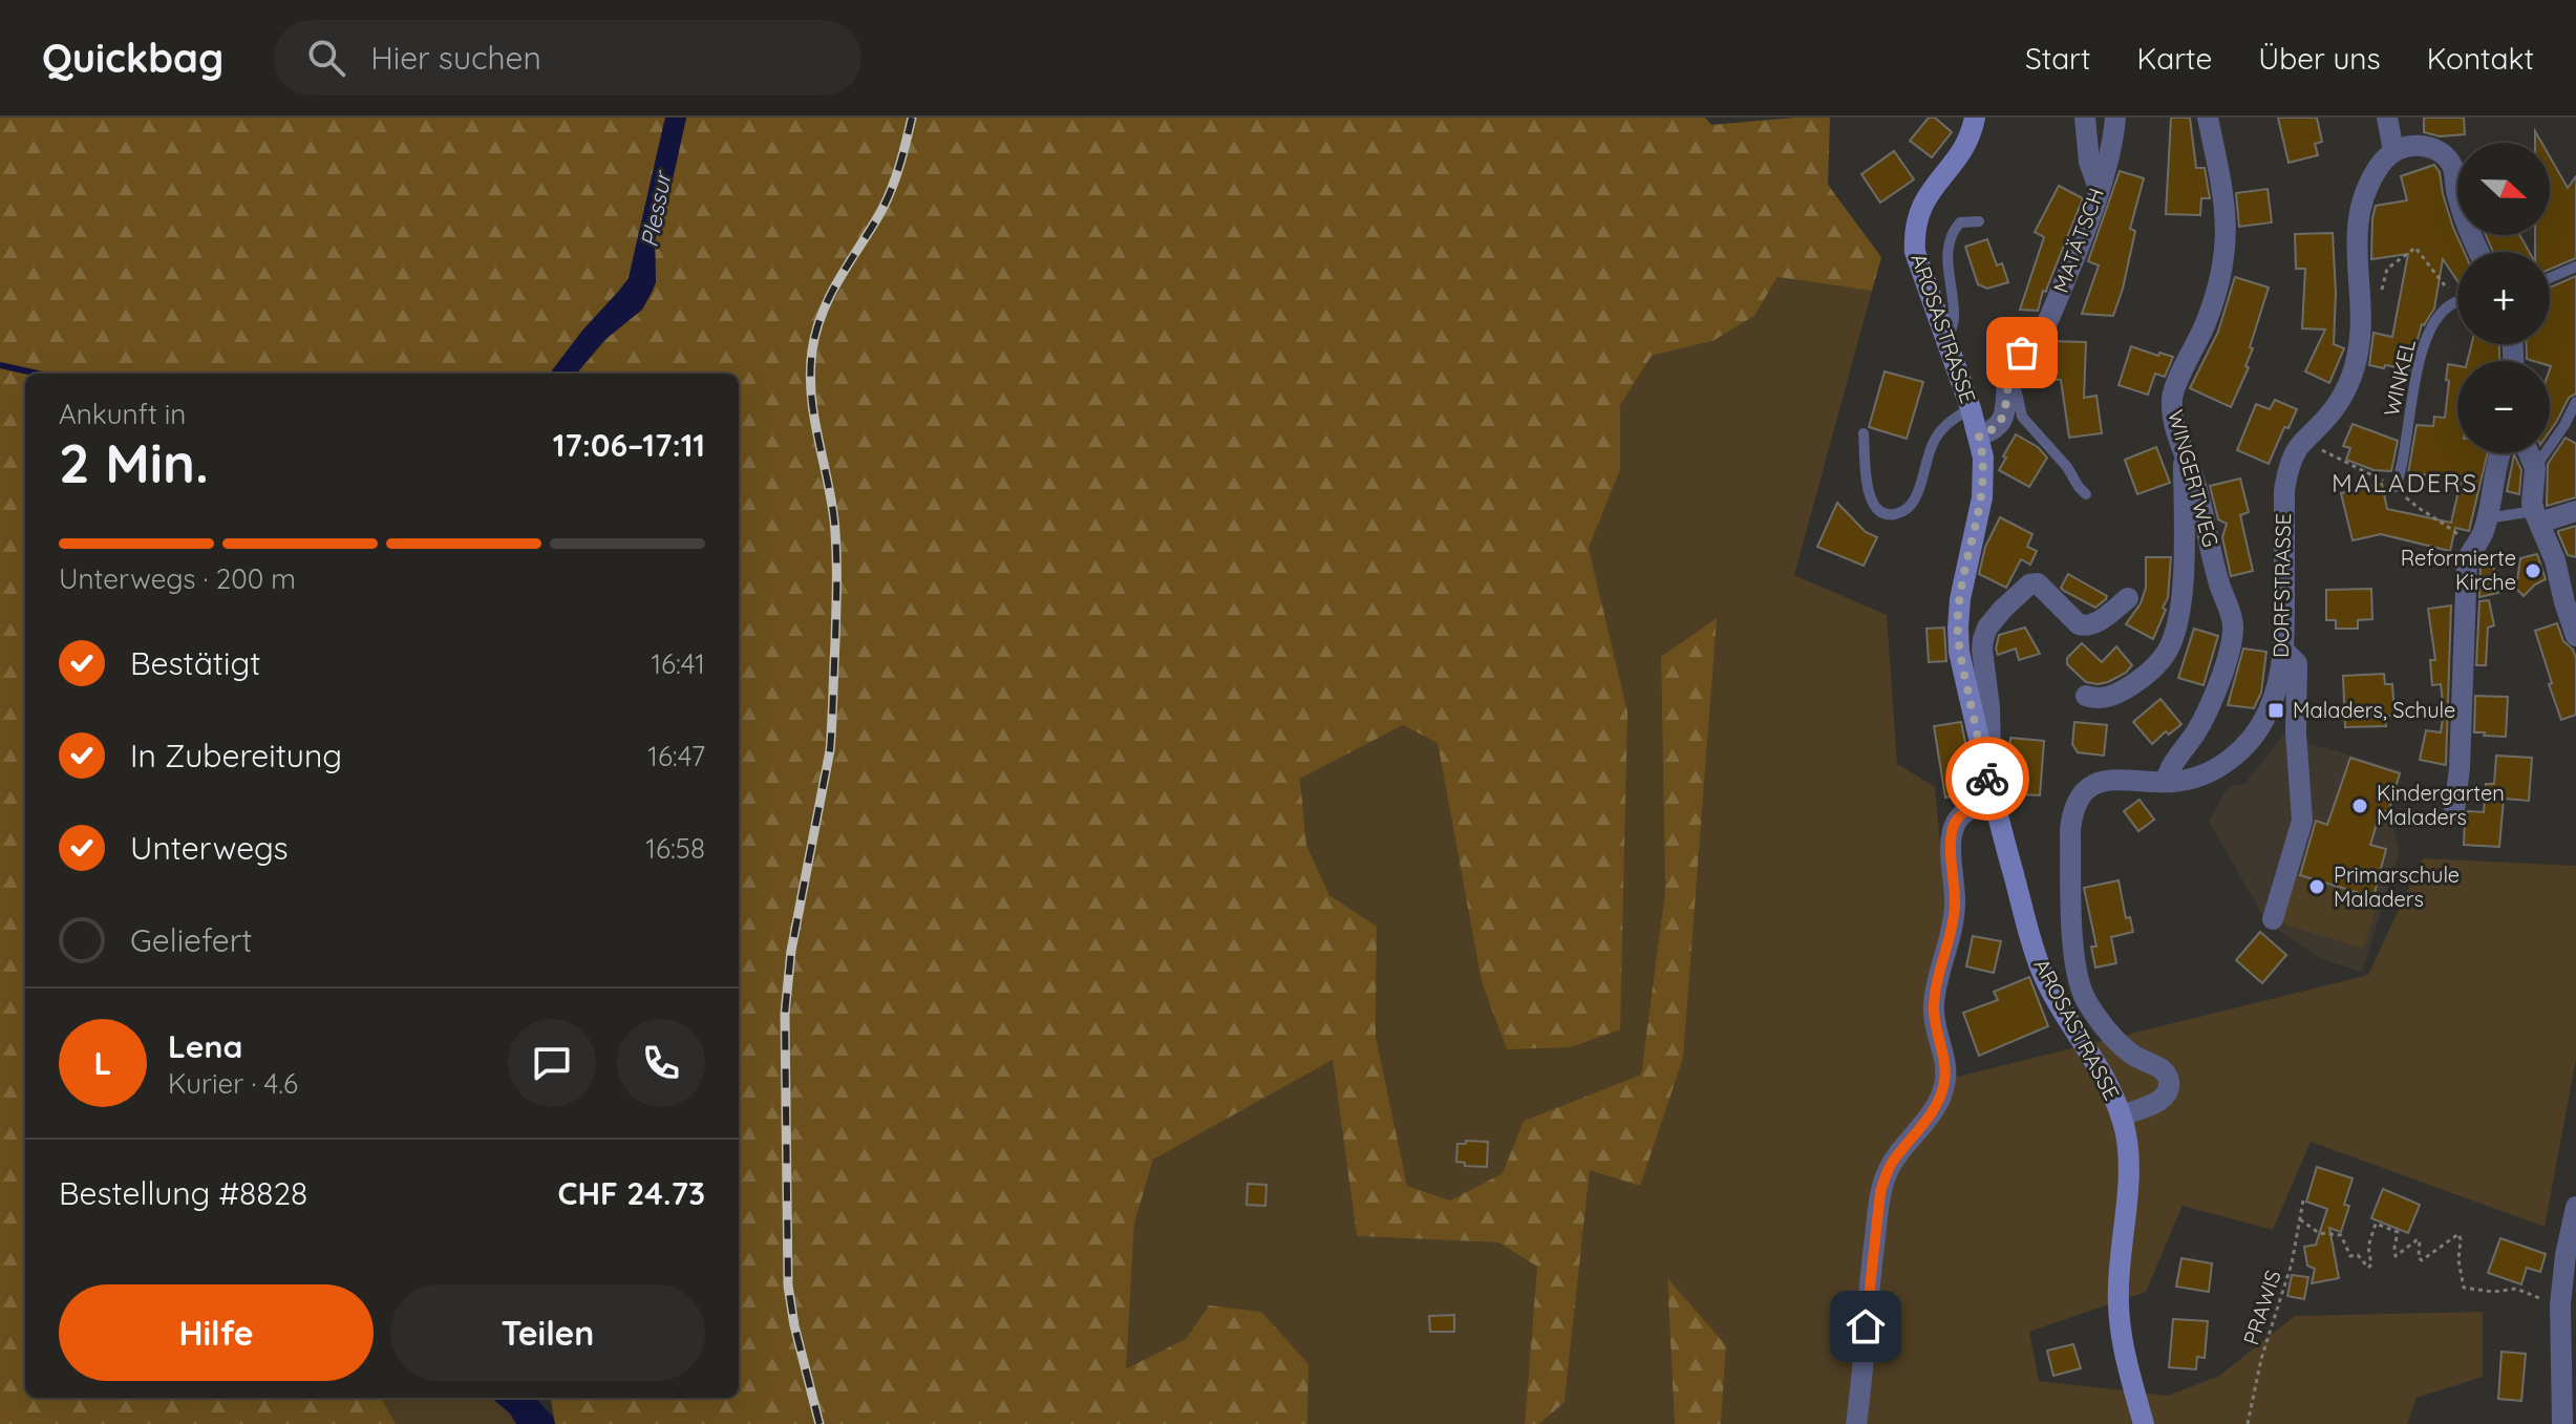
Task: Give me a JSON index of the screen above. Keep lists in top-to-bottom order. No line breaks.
{"streets":{"main road":["AROSASTRASSE"],"street":["MATÄTSCH","WINGERTWEG","DORFSTRASSE"],"lane":["WINKEL"],"path":["PRAWIS"]},"crossings":[["MATÄTSCH","AROSASTRASSE"],["AROSASTRASSE","DORFSTRASSE"],["WINGERTWEG","DORFSTRASSE"]],"districts":["MALADERS"],"water":["Plessur"],"places":{"other":["Reformierte Kirche","Kindergarten Maladers","Primarschule Maladers"],"transit":["Maladers, Schule"]},"north":"right","page":{"header":"Quickbag","search":"Hier suchen","nav":["Start","Karte","Über uns","Kontakt"],"map_buttons":["+","−"],"heading":["2 Min.","Ankunft in","17:06–17:11"],"panel":["Lena","Kurier · 4.6","Bestellung #8828","CHF 24.73"],"bar":"Unterwegs · 200 m","list":[["Bestätigt","16:41"],["In Zubereitung","16:47"],["Unterwegs","16:58"],"Geliefert"],"round":"L","buttons":["Hilfe","Teilen"]}}
